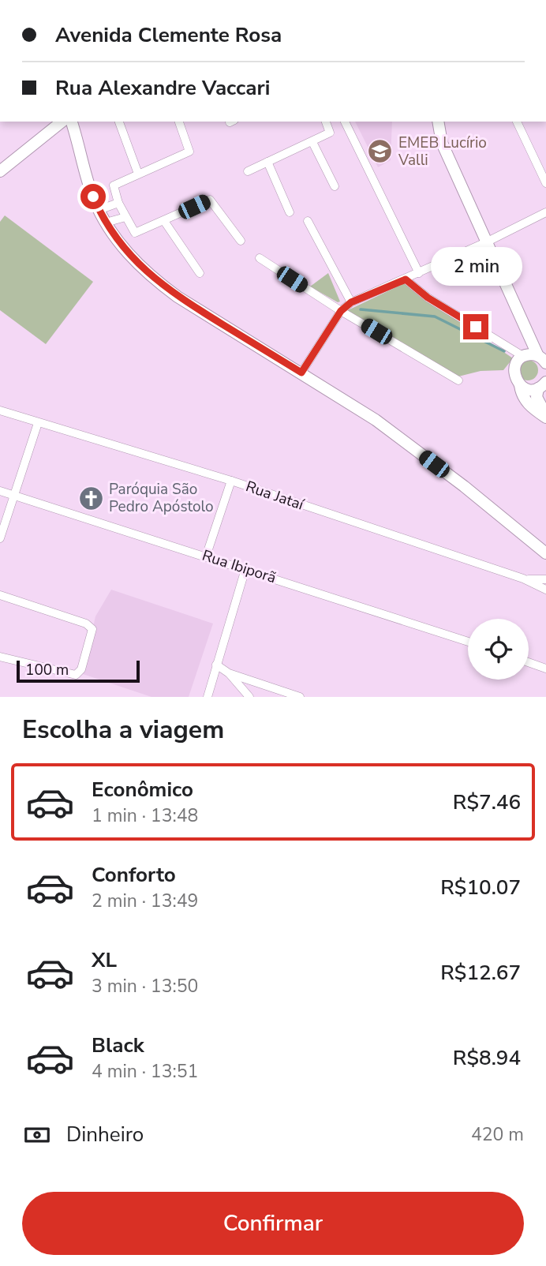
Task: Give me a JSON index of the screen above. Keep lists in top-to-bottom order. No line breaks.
{"streets":{"street":["Rua Jataí","Rua Ibiporã"]},"places":{"school or university":["EMEB Lucírio Valli"],"church":["Paróquia São Pedro Apóstolo"]},"scale_bar":"100 m","page":{"banner":["Avenida Clemente Rosa","Rua Alexandre Vaccari"],"bubble":"2 min","scale":"100 m","heading":"Escolha a viagem","list":[{"name":"Econômico","note":"1 min · 13:48","value":"R$7.46"},{"name":"Conforto","note":"2 min · 13:49","value":"R$10.07"},{"name":"XL","note":"3 min · 13:50","value":"R$12.67"},{"name":"Black","note":"4 min · 13:51","value":"R$8.94"}],"pay":["Dinheiro","420 m"],"buttons":"Confirmar"}}
